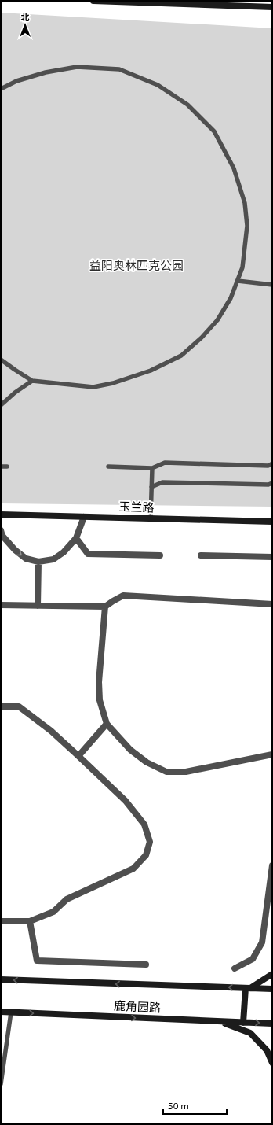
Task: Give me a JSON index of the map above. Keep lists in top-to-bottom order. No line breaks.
{"streets":{"street":["玉兰路","鹿角园路"]},"parks":["益阳奥林匹克公园"],"scale_bar":"50 m","north":"top"}
